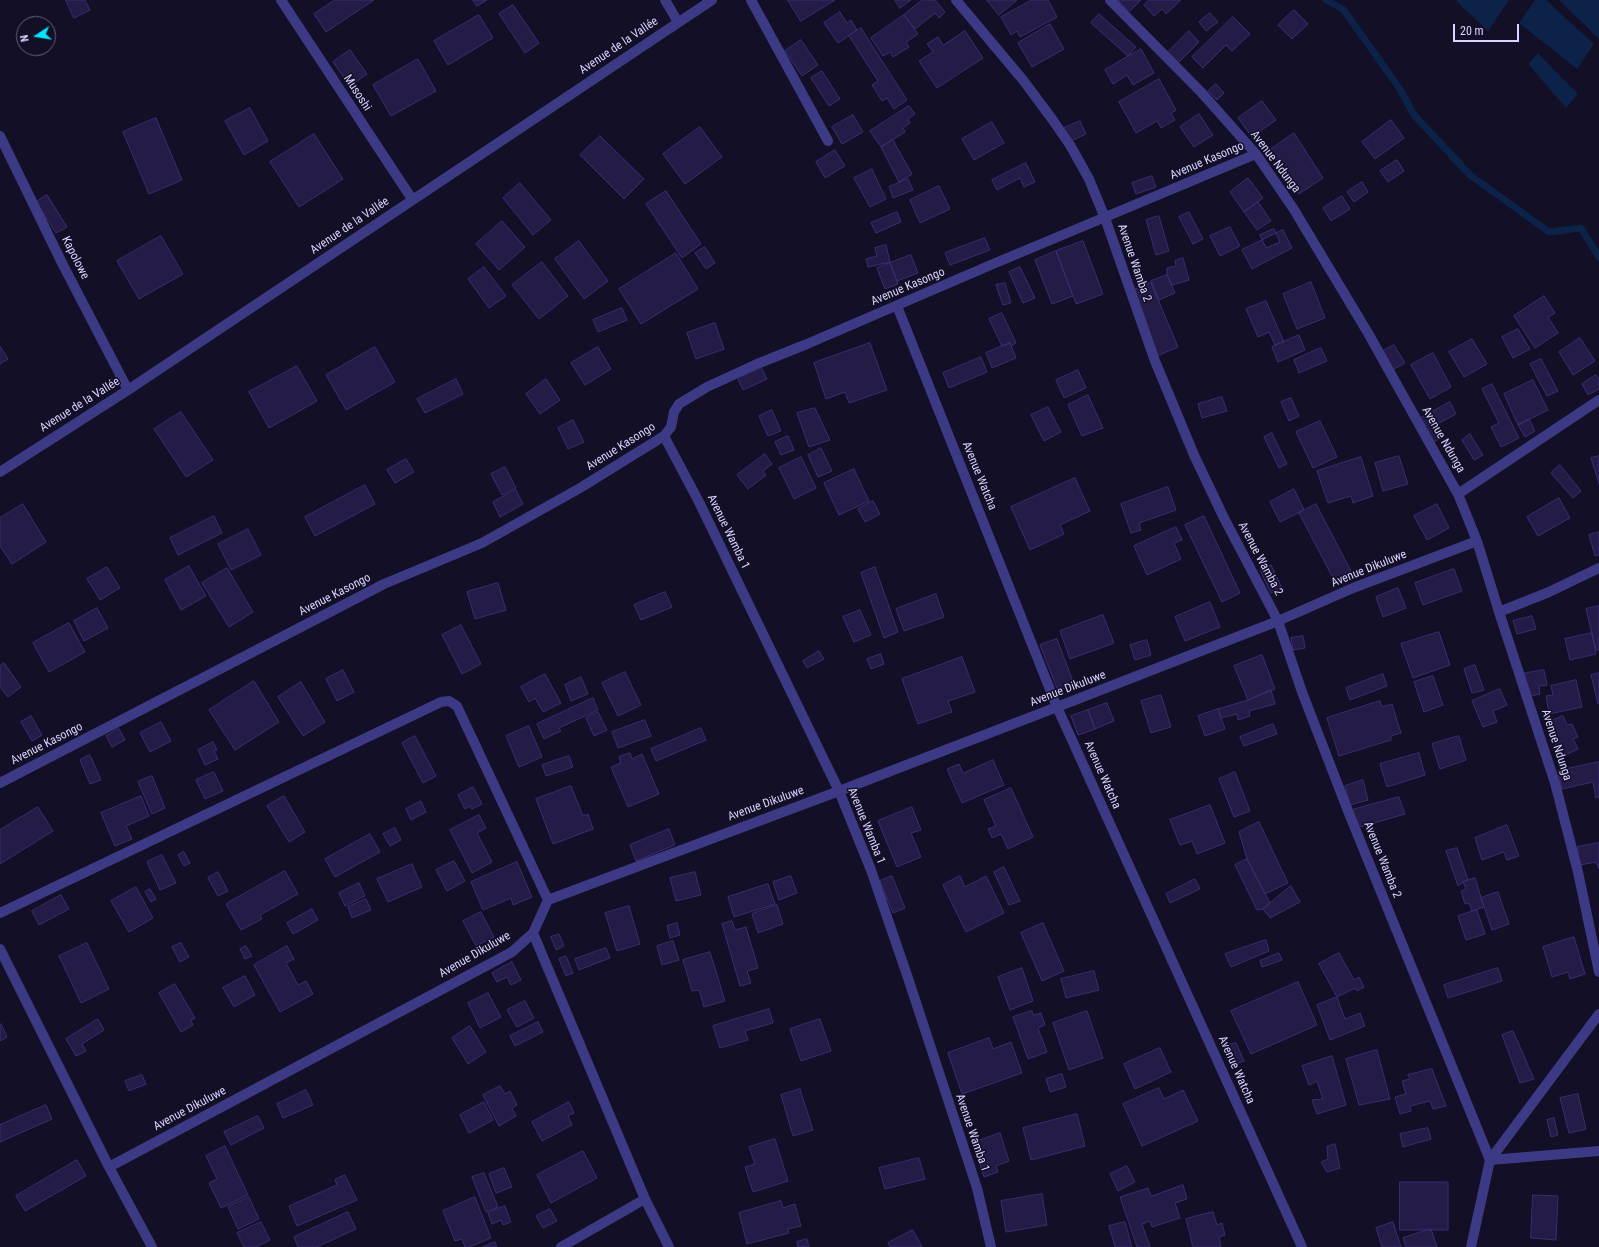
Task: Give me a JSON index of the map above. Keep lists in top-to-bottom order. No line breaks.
{"streets":{"street":["Avenue de la Vallée","Musoshi","Avenue Kasongo","Avenue Ndunga","Kapolowe","Avenue Wamba 2","Avenue Watcha","Avenue Wamba 1","Avenue Dikuluwe"]},"crossings":[["Avenue de la Vallée","Musoshi"],["Avenue de la Vallée","Kapolowe"],["Avenue Kasongo","Avenue Ndunga"],["Avenue Kasongo","Avenue Wamba 2"],["Avenue Kasongo","Avenue Watcha"],["Avenue Kasongo","Avenue Wamba 1"],["Avenue Ndunga","Avenue Dikuluwe"],["Avenue Wamba 2","Avenue Dikuluwe"],["Avenue Watcha","Avenue Dikuluwe"],["Avenue Wamba 1","Avenue Dikuluwe"]],"scale_bar":"20 m","north":"left"}
